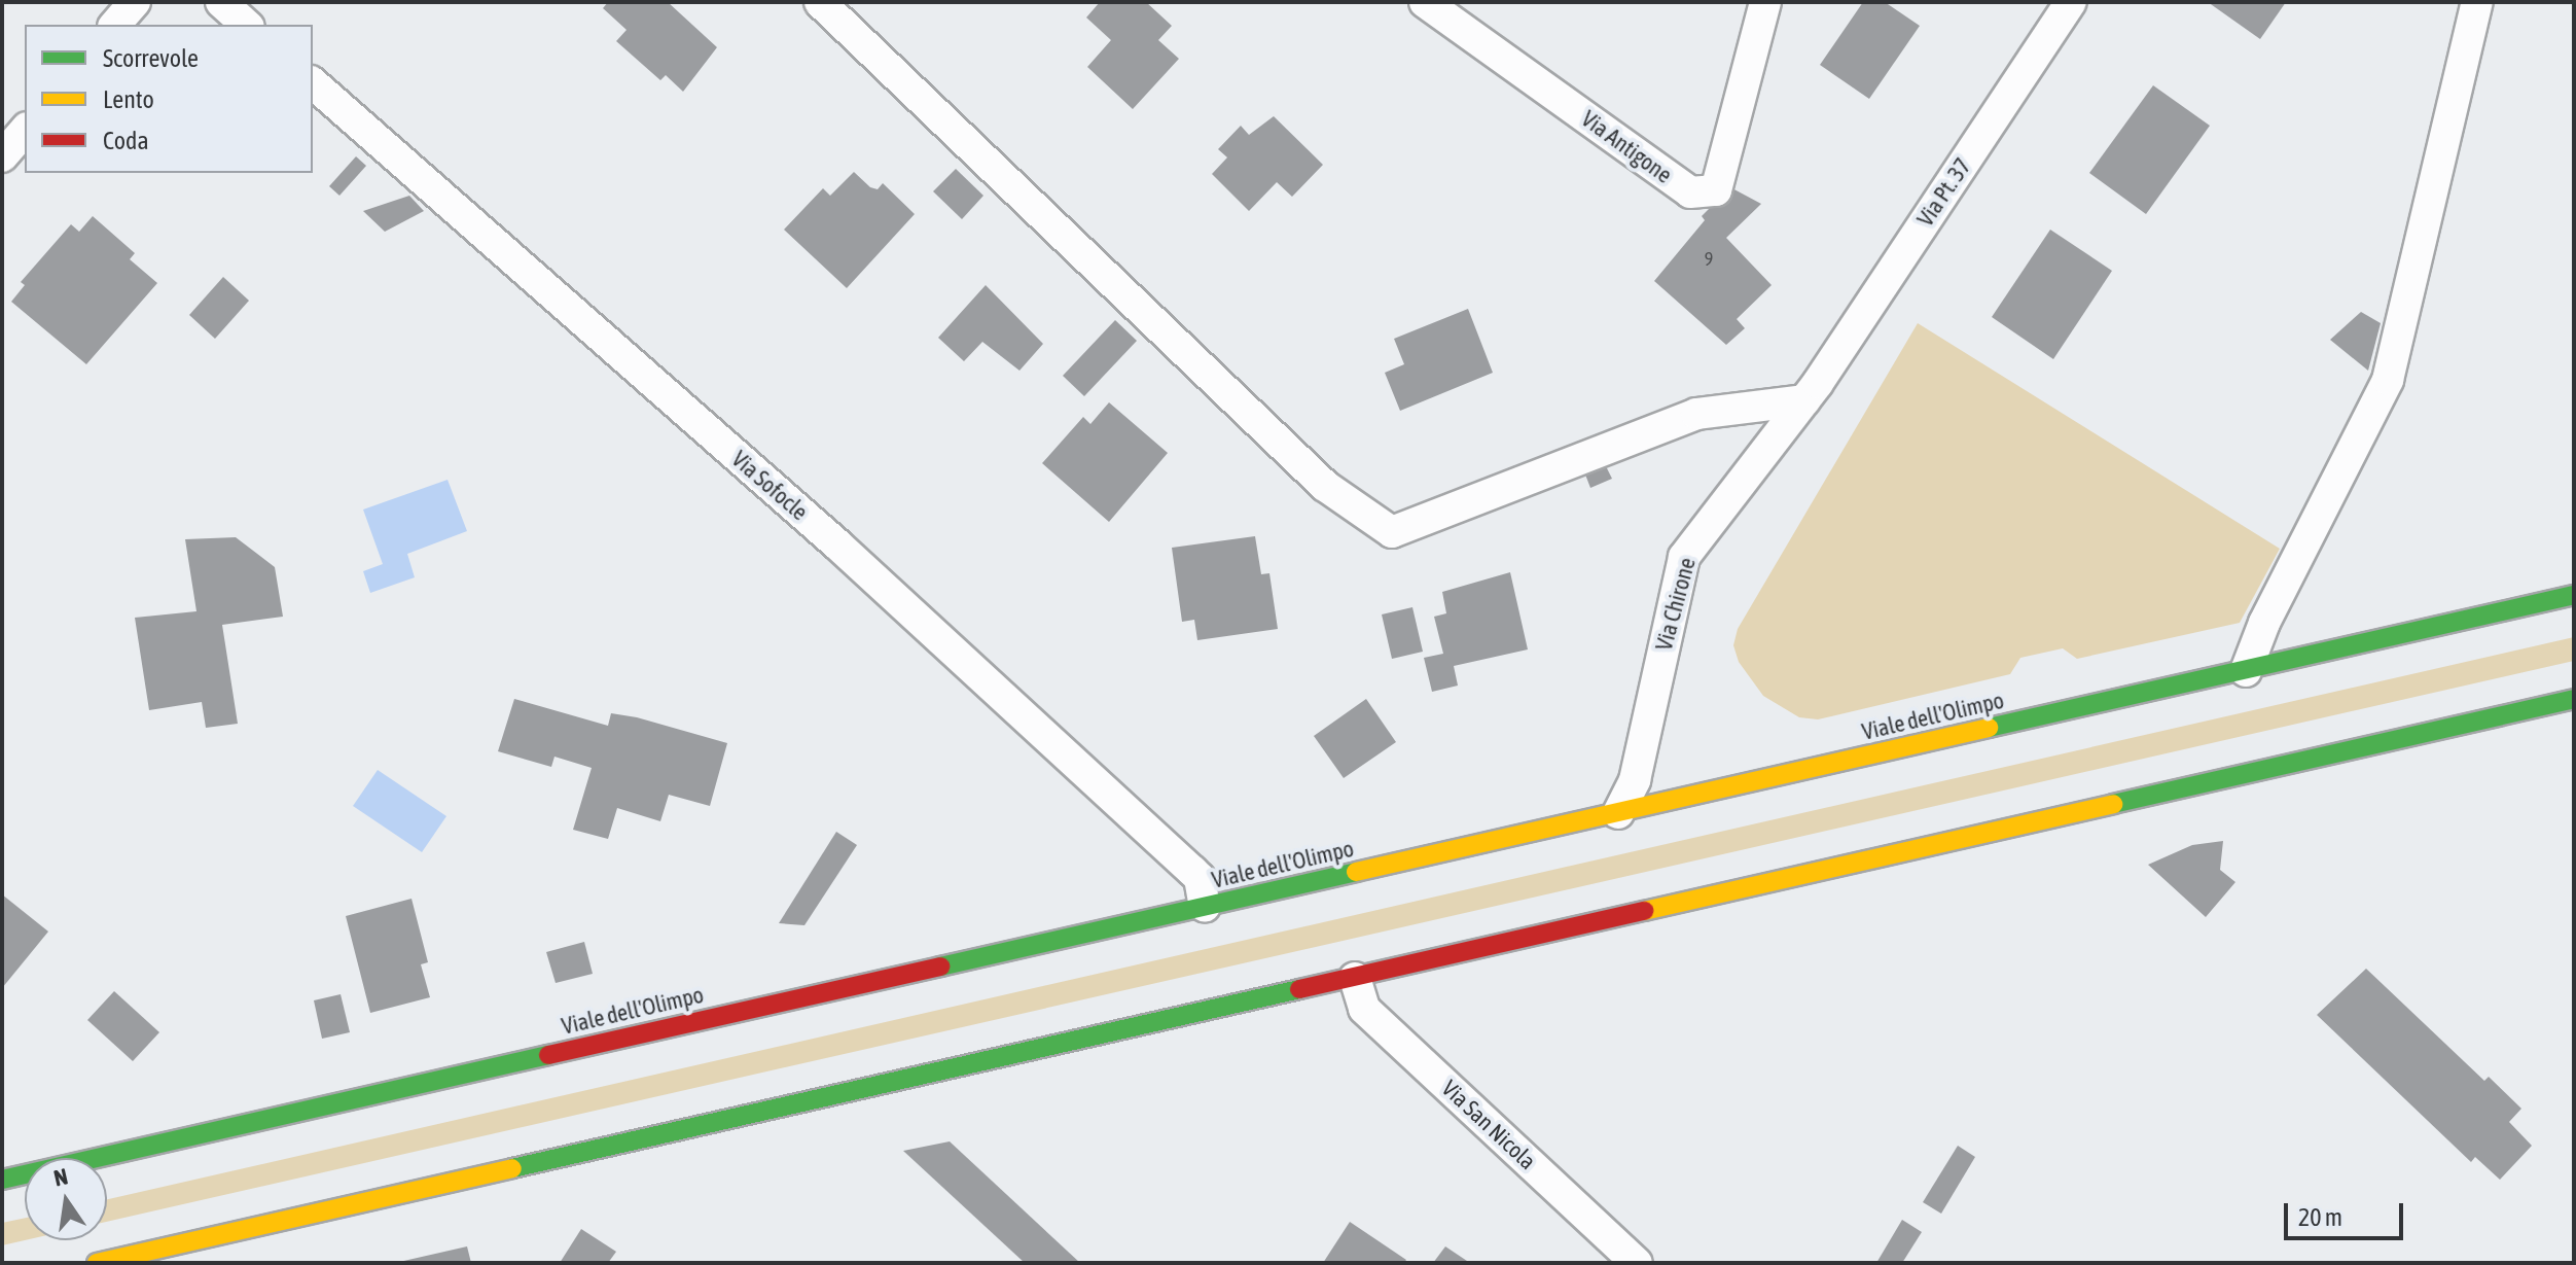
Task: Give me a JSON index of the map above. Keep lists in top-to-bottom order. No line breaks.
{"streets":{"street":["Via Antigone","Via Pt. 37","Via Sofocle","Via Chirone","Viale dell'Olimpo","Via San Nicola"]},"crossings":[["Via Pt. 37","Via Chirone"],["Via Sofocle","Viale dell'Olimpo"],["Via Chirone","Viale dell'Olimpo"]],"house_numbers":["9"],"legend":["Scorrevole","Lento","Coda"],"scale_bar":"20 m","north":"top"}
